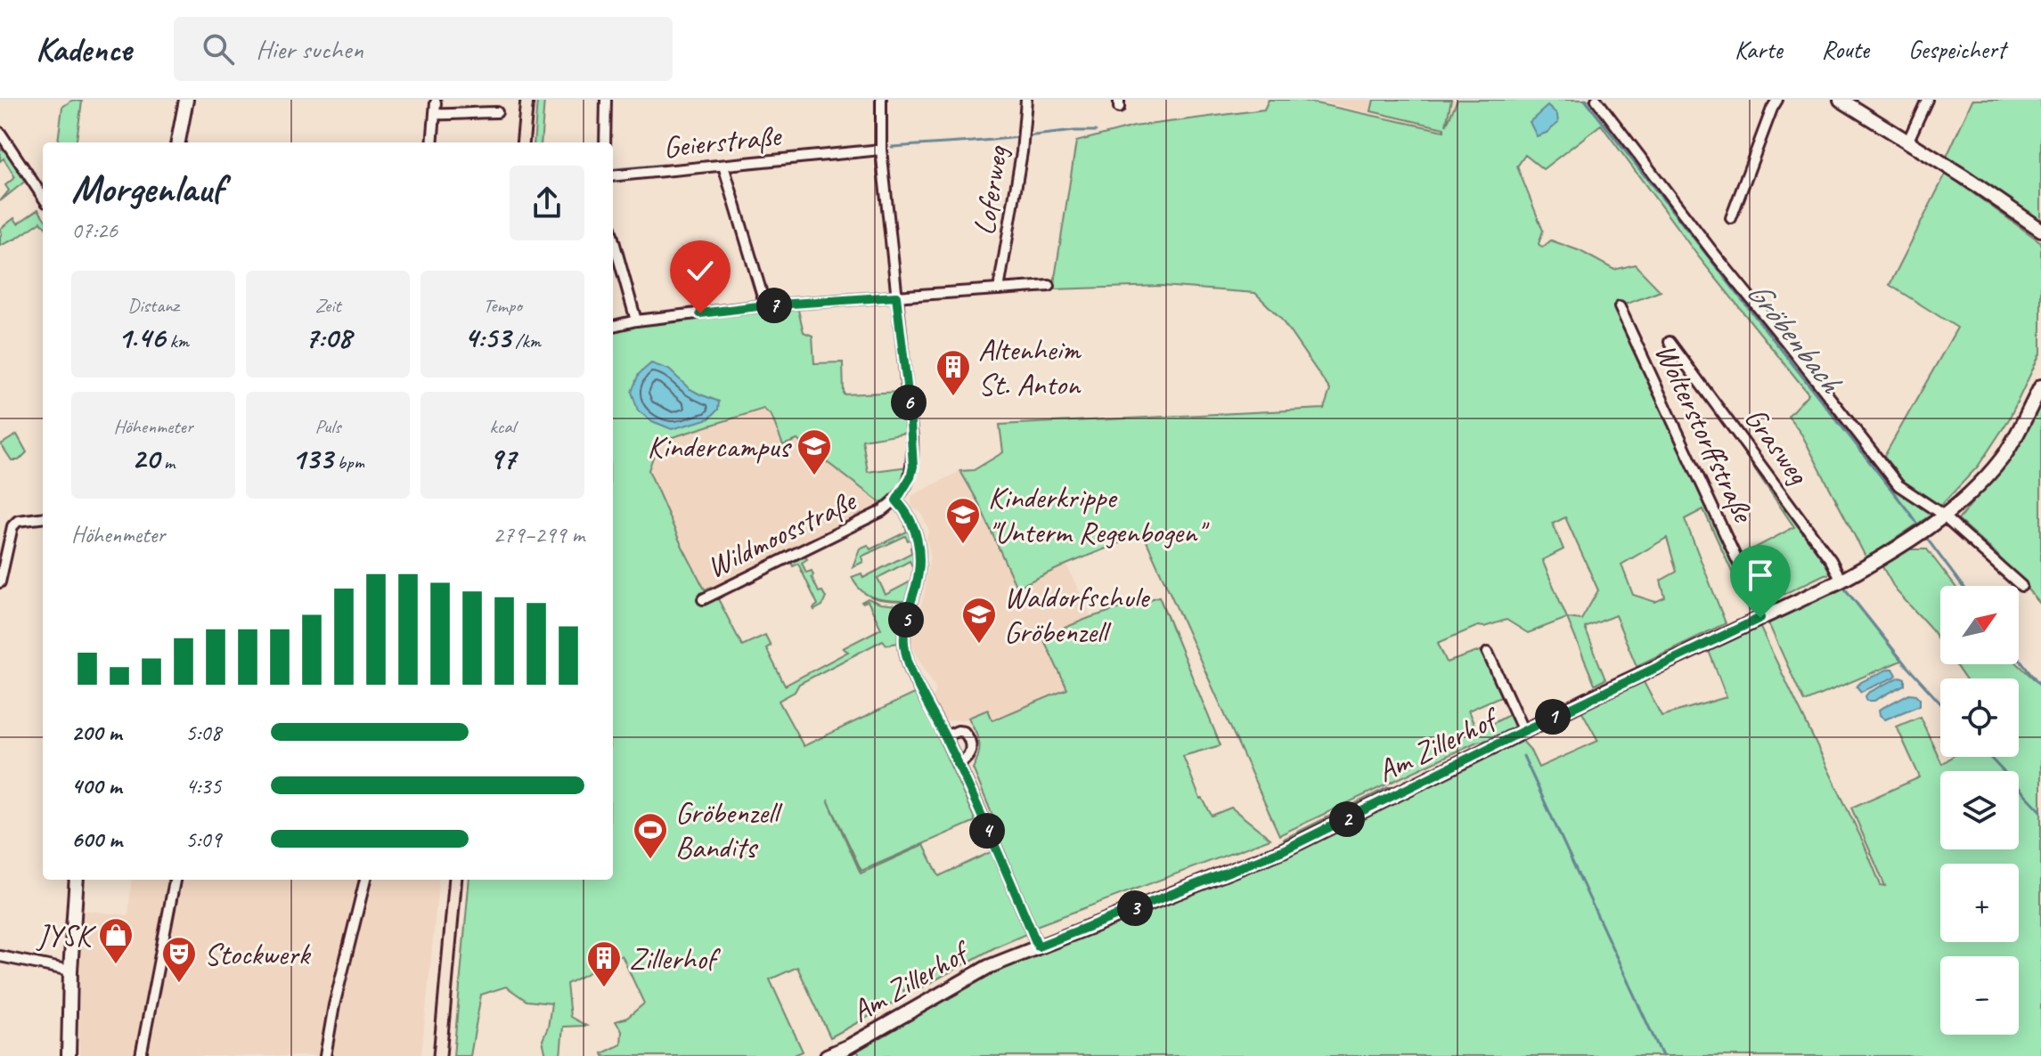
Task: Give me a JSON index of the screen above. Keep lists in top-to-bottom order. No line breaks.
{"streets":{"street":["Geierstraße","Loferweg","Wolterstorffstraße","Grasweg","Wildmoosstraße","Am Zillerhof"]},"crossings":[["Geierstraße","Wildmoosstraße"],["Wolterstorffstraße","Am Zillerhof"],["Grasweg","Am Zillerhof"]],"water":["Gröbenbach"],"places":{"building":["Altenheim St. Anton","Zillerhof"],"school or university":["Kindercampus","Kinderkrippe \"Unterm Regenbogen\"","Waldorfschule Gröbenzell"],"sports":["Gröbenzell Bandits"],"shop":["JYSK"],"theatre":["Stockwerk"]},"north":"top right","page":{"header":"Kadence","search":"Hier suchen","nav":["Karte","Route","Gespeichert"],"heading":["Morgenlauf","07:26"],"stats":[["Distanz","1.46 km"],["Zeit","7:08"],["Tempo","4:53 /km"],["Höhenmeter","20 m"],["Puls","133 bpm"],["kcal","97"]],"pins":["7","6","5","1","2","4","3"],"chart":["Höhenmeter","279–299 m"],"map_buttons":["+","−"],"list":[{"name":"200 m","note":"5:08"},{"name":"400 m","note":"4:35"},{"name":"600 m","note":"5:09"}]}}
